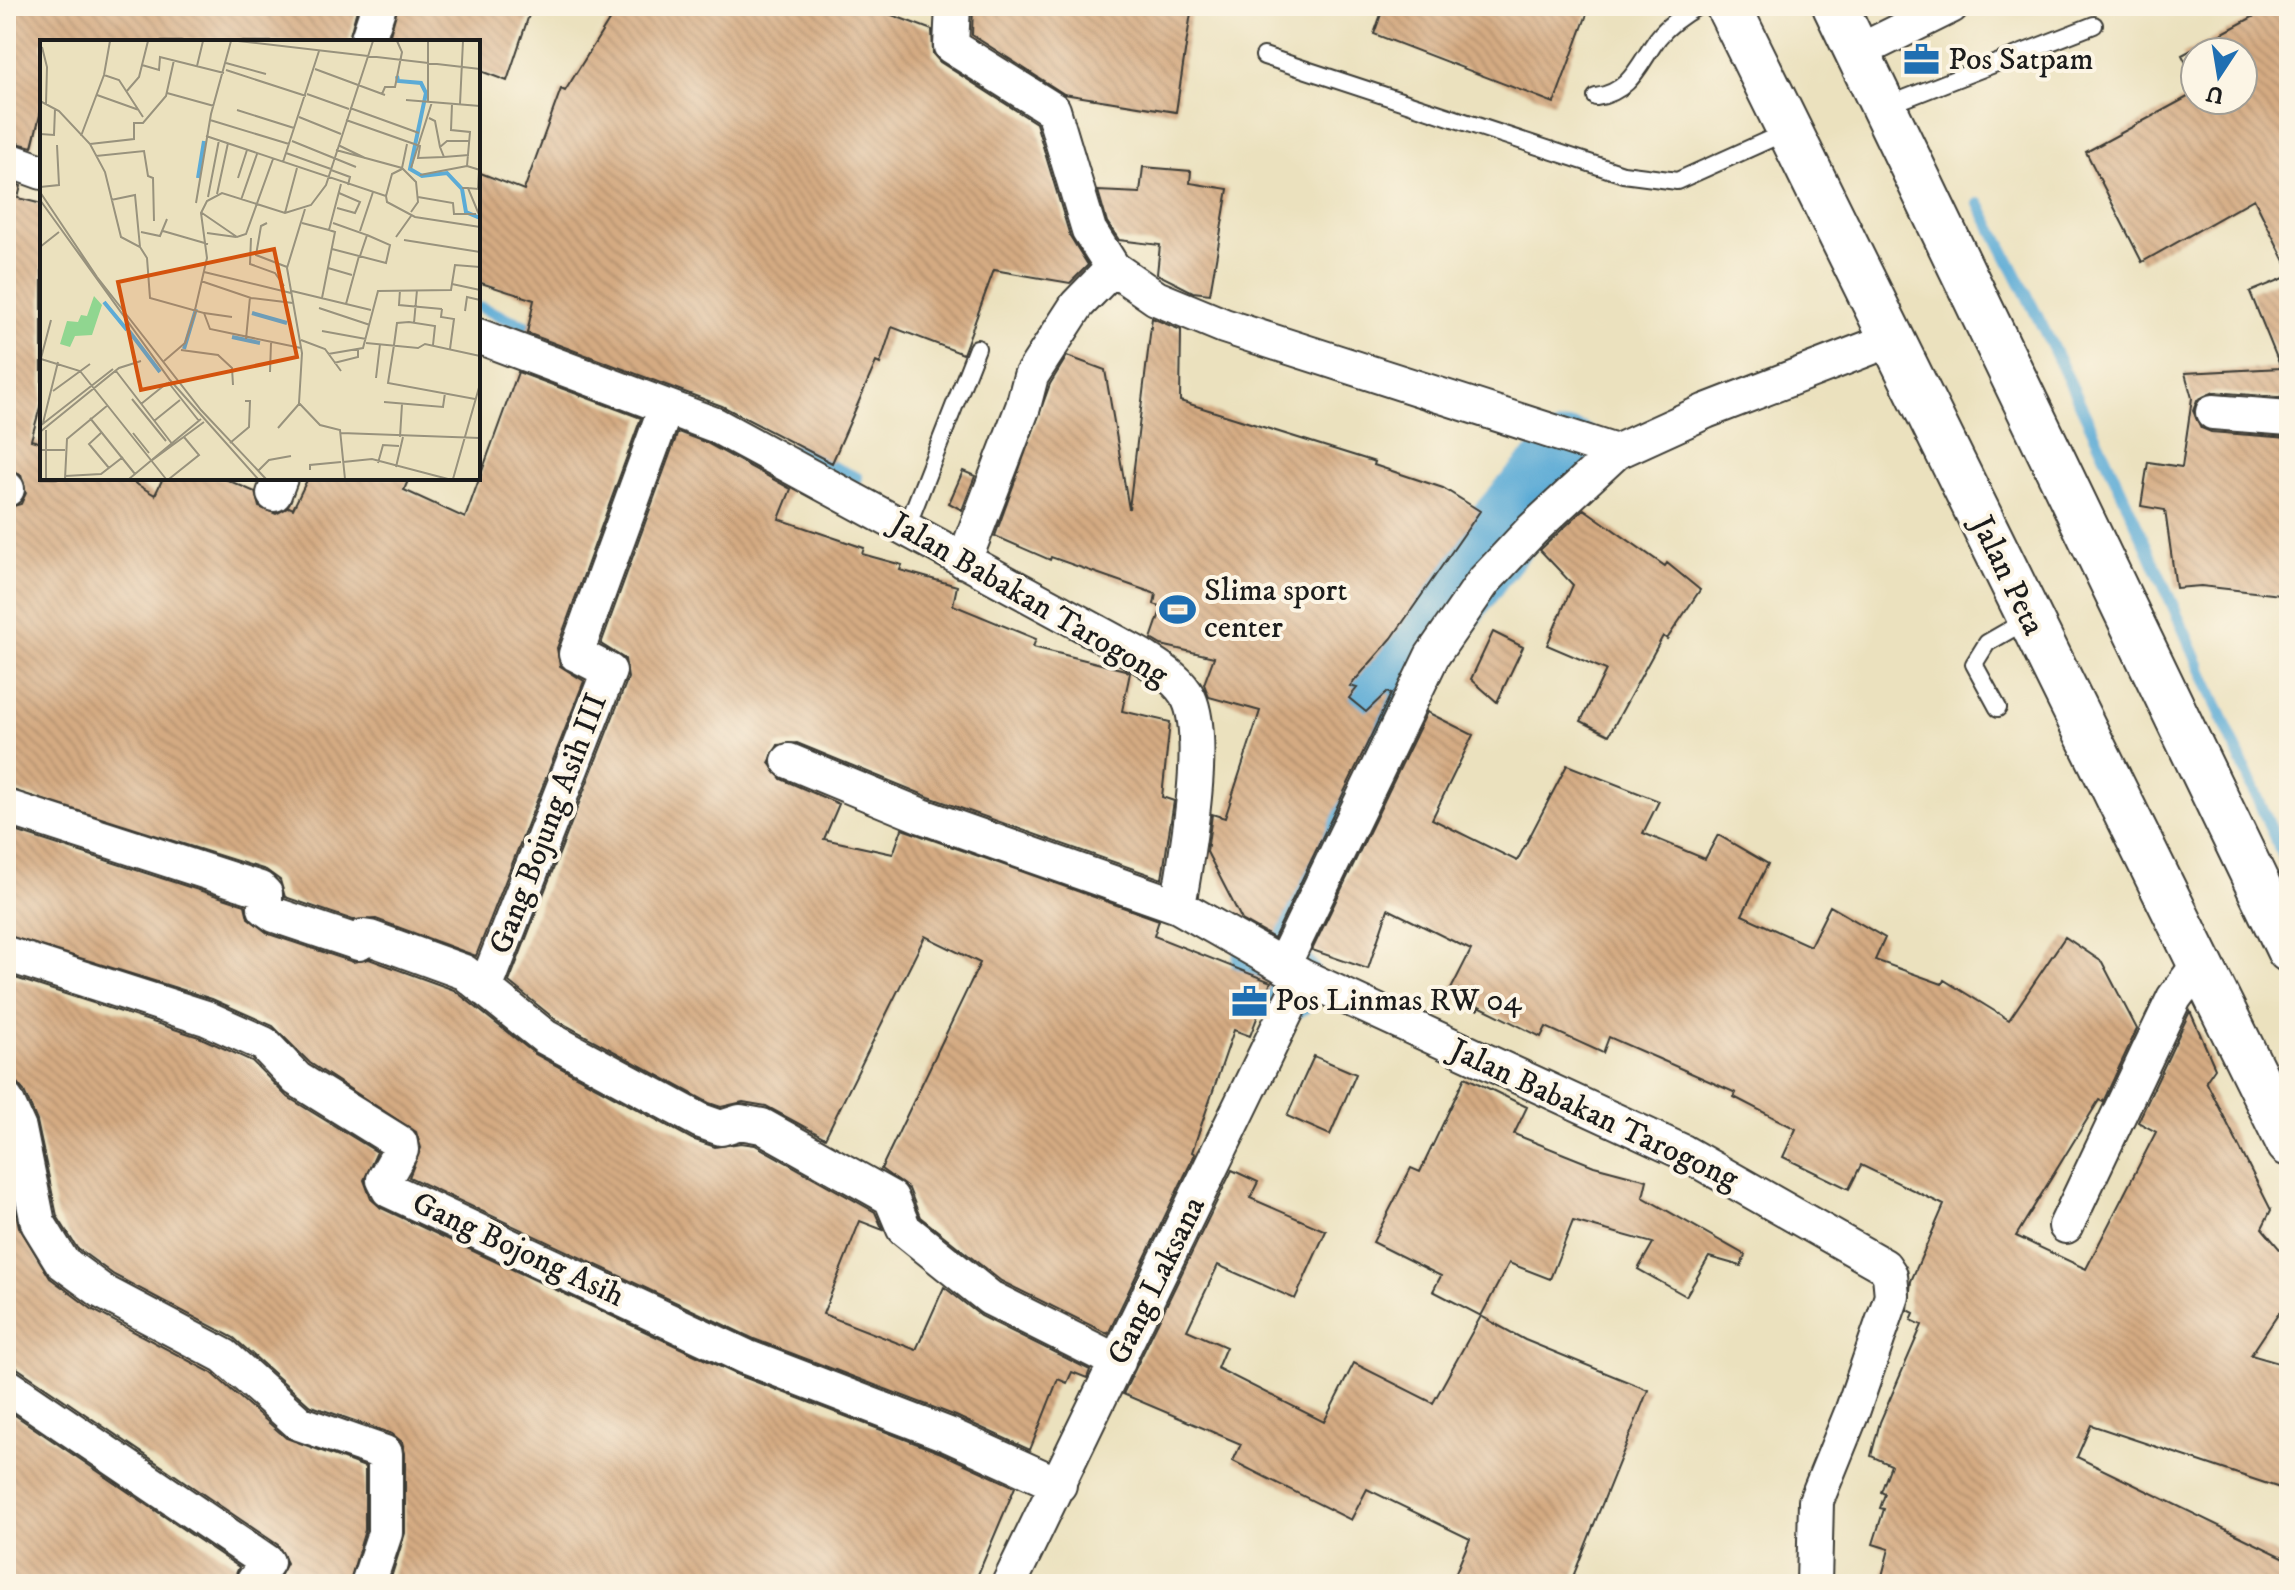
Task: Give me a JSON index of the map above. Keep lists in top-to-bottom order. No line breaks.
{"streets":{"main road":["Jalan Peta"],"street":["Jalan Babakan Tarogong","Gang Bojung Asih III","Gang Bojong Asih","Gang Laksana"]},"crossings":[["Jalan Peta","Gang Laksana"],["Jalan Babakan Tarogong","Gang Bojung Asih III"],["Jalan Babakan Tarogong","Gang Laksana"],["Gang Bojong Asih","Gang Laksana"]],"places":{"office":["Pos Satpam","Pos Linmas RW 04"],"sports":["Slima sport center"]},"north":"bottom"}
